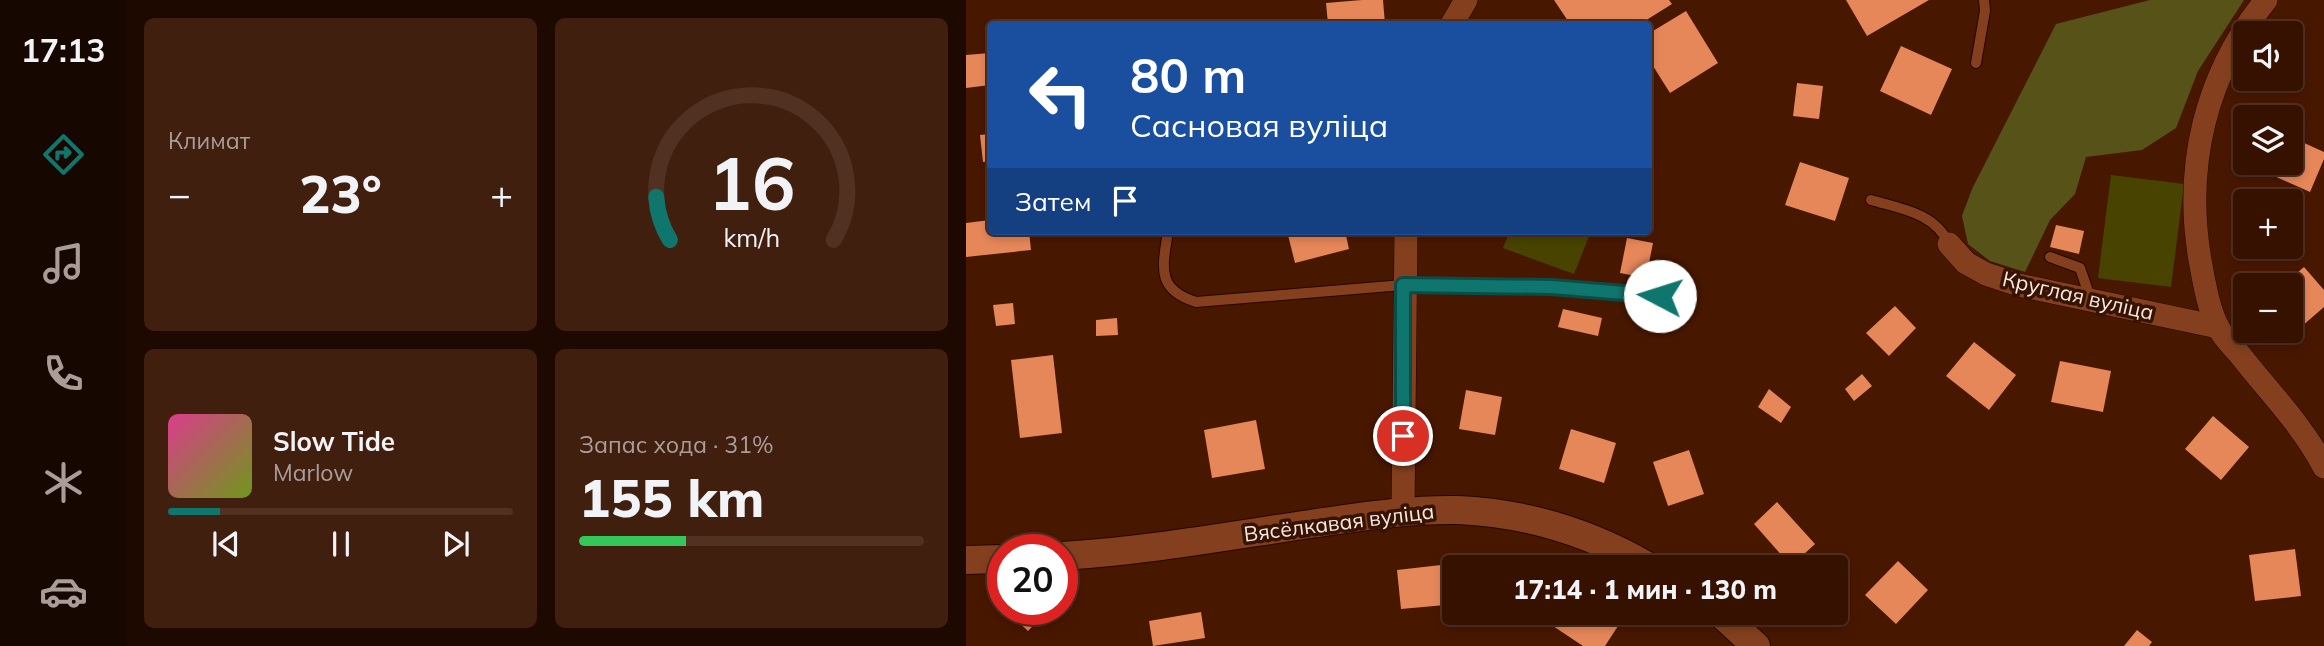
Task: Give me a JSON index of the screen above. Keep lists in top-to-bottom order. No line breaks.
{"streets":{"street":["Круглая вуліца","Вясёлкавая вуліца"]},"page":{"tabs":"17:13","tile":["Климат",["Запас хода · 31%","155 km"]],"map_buttons":["+","−"],"turn":["80 m","Сасновая вуліца"],"heat":["−","23°","+"],"then":"Затем","song":["Slow Tide","Marlow"],"limit":"20","trip":"17:14 · 1 мин · 130 m","gauge":["16","km/h"]}}
